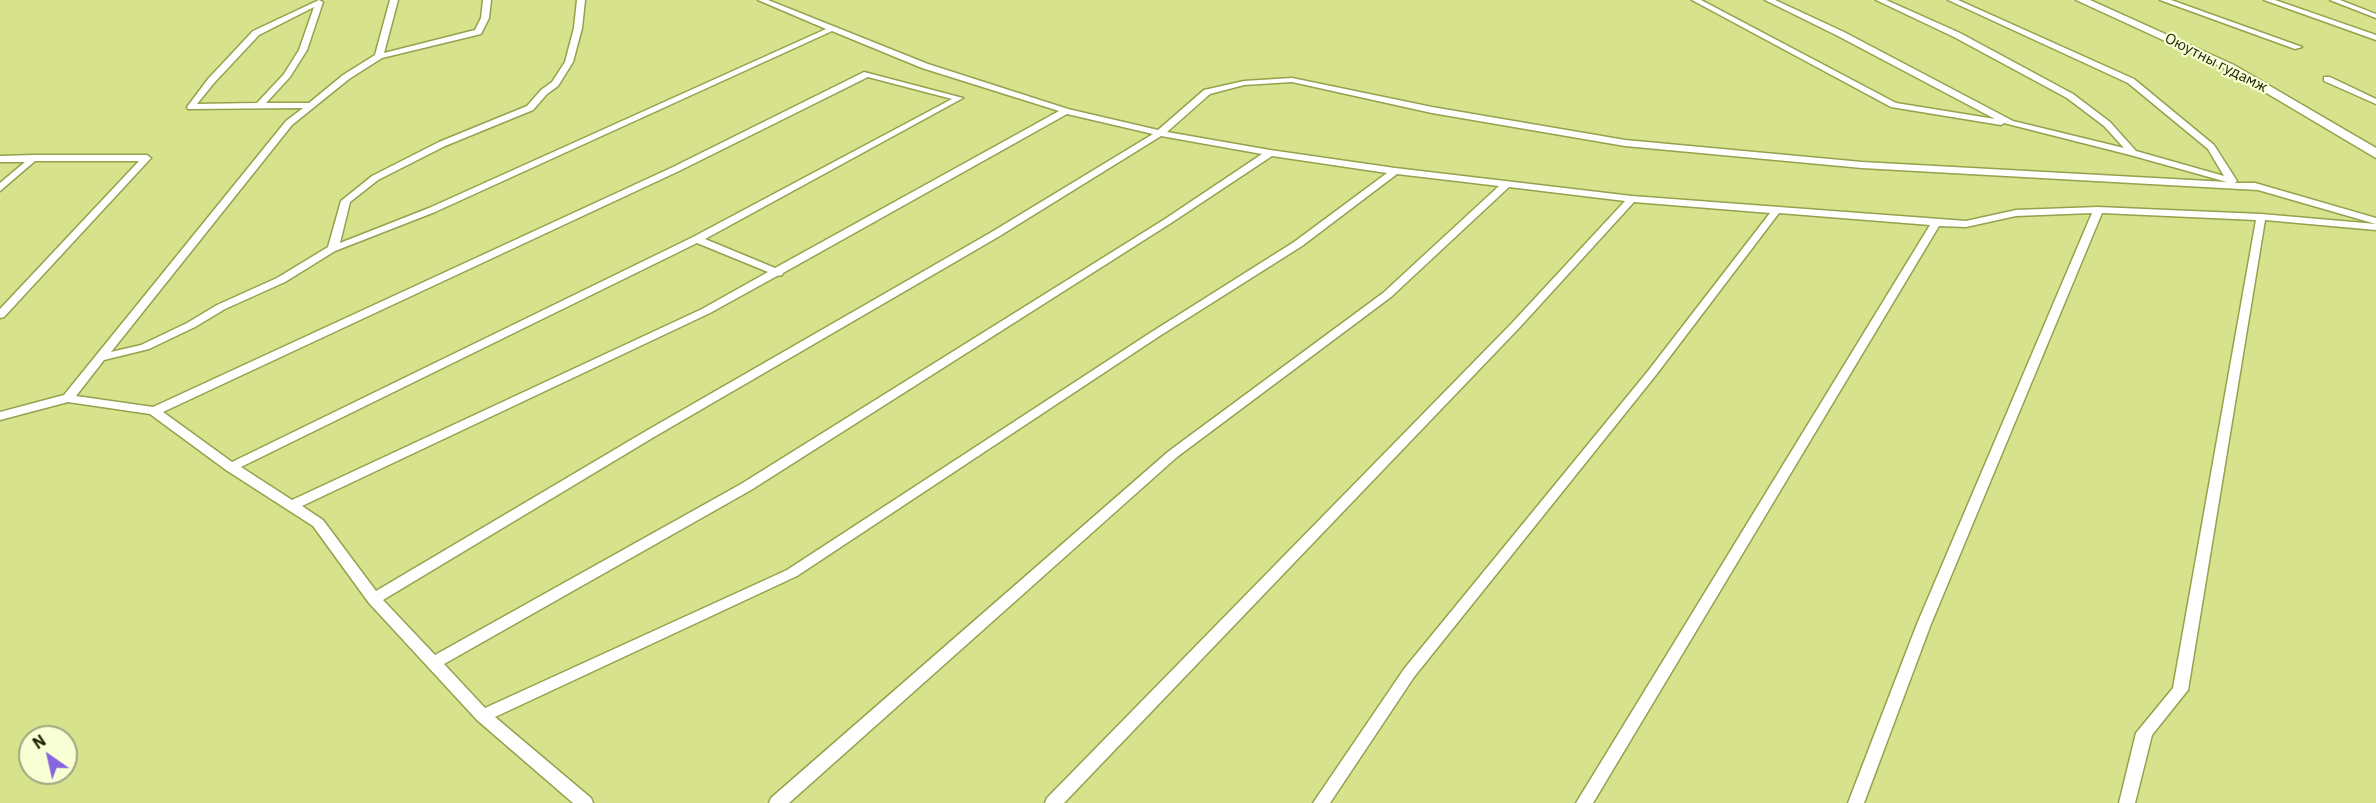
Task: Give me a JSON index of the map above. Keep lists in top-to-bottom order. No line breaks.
{"streets":{"street":["Оюутны гудамж"]},"north":"top left"}
